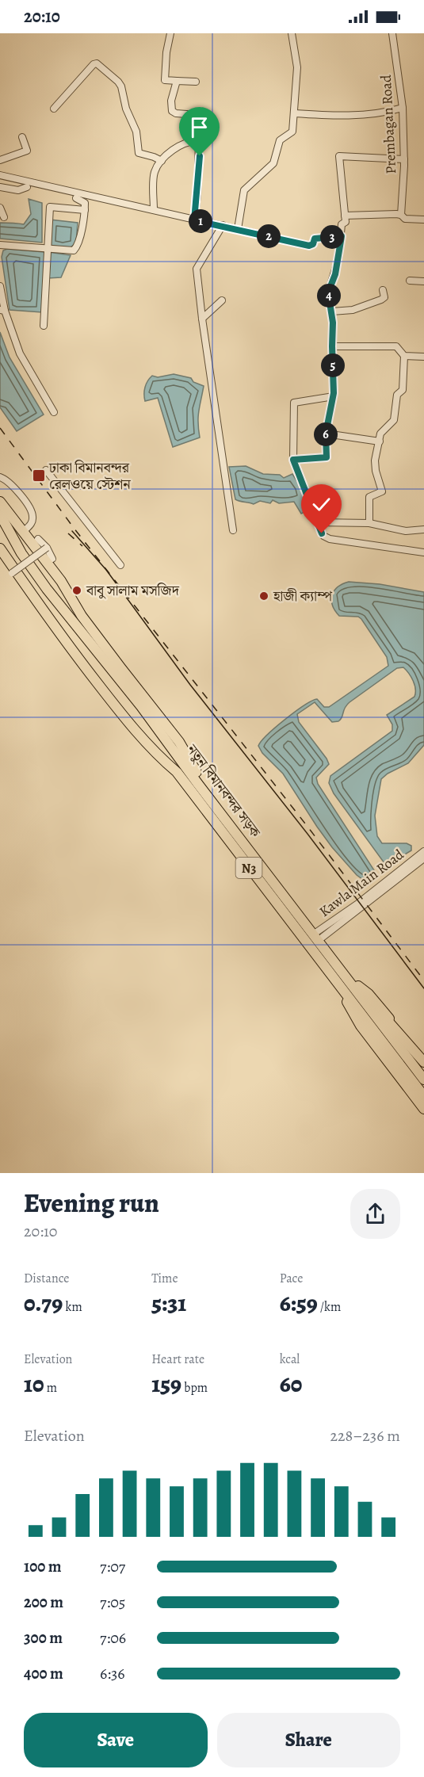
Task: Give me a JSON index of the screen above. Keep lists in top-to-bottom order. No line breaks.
{"streets":{"highway":["নতুন বিমানবন্দর সড়ক","N3"],"street":["Prembagan Road","Kawla Main Road"]},"crossings":[["নতুন বিমানবন্দর সড়ক","N3"],["নতুন বিমানবন্দর সড়ক","Kawla Main Road"]],"places":{"transit":["ঢাকা বিমানবন্দর রেলওয়ে স্টেশন"],"other":["বাবু সালাম মসজিদ","হাজী ক্যাম্প"]},"page":{"status":"20:10","pins":["1","2","3","4","5","6"],"heading":["Evening run","20:10"],"stats":[["Distance","0.79 km"],["Time","5:31"],["Pace","6:59 /km"],["Elevation","10 m"],["Heart rate","159 bpm"],["kcal","60"]],"chart":["Elevation","228–236 m"],"list":[{"name":"100 m","note":"7:07"},{"name":"200 m","note":"7:05"},{"name":"300 m","note":"7:06"},{"name":"400 m","note":"6:36"}],"buttons":["Save","Share"]}}
